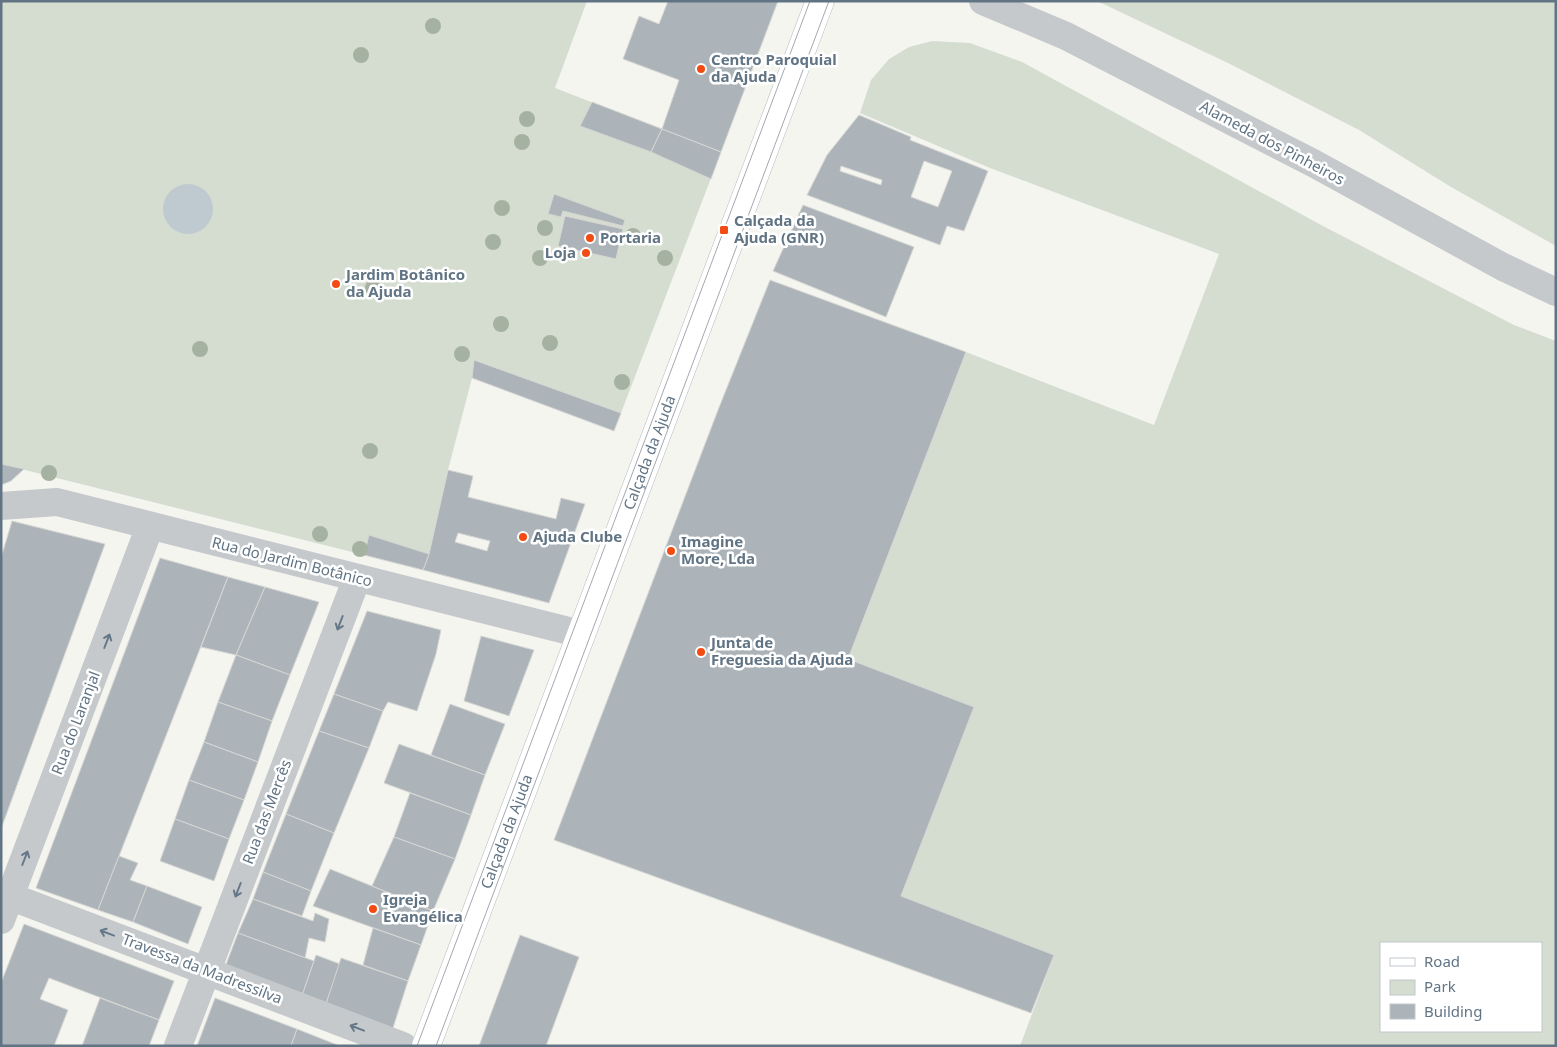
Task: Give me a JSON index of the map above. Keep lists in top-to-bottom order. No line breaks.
{"streets":{"street":["Alameda dos Pinheiros","Calçada da Ajuda","Rua do Jardim Botânico","Rua do Laranjal","Rua das Mercês","Travessa da Madressilva"]},"crossings":[["Calçada da Ajuda","Rua do Jardim Botânico"],["Rua do Jardim Botânico","Rua do Laranjal"],["Rua do Jardim Botânico","Rua das Mercês"],["Rua do Laranjal","Travessa da Madressilva"],["Rua das Mercês","Travessa da Madressilva"]],"one_way":["Rua do Laranjal","Rua das Mercês","Travessa da Madressilva"],"places":{"other":["Centro Paroquial da Ajuda","Portaria","Loja","Jardim Botânico da Ajuda","Ajuda Clube","Imagine More, Lda","Junta de Freguesia da Ajuda","Igreja Evangélica"],"transit":["Calçada da Ajuda (GNR)"]},"legend":["Road","Park","Building"]}
